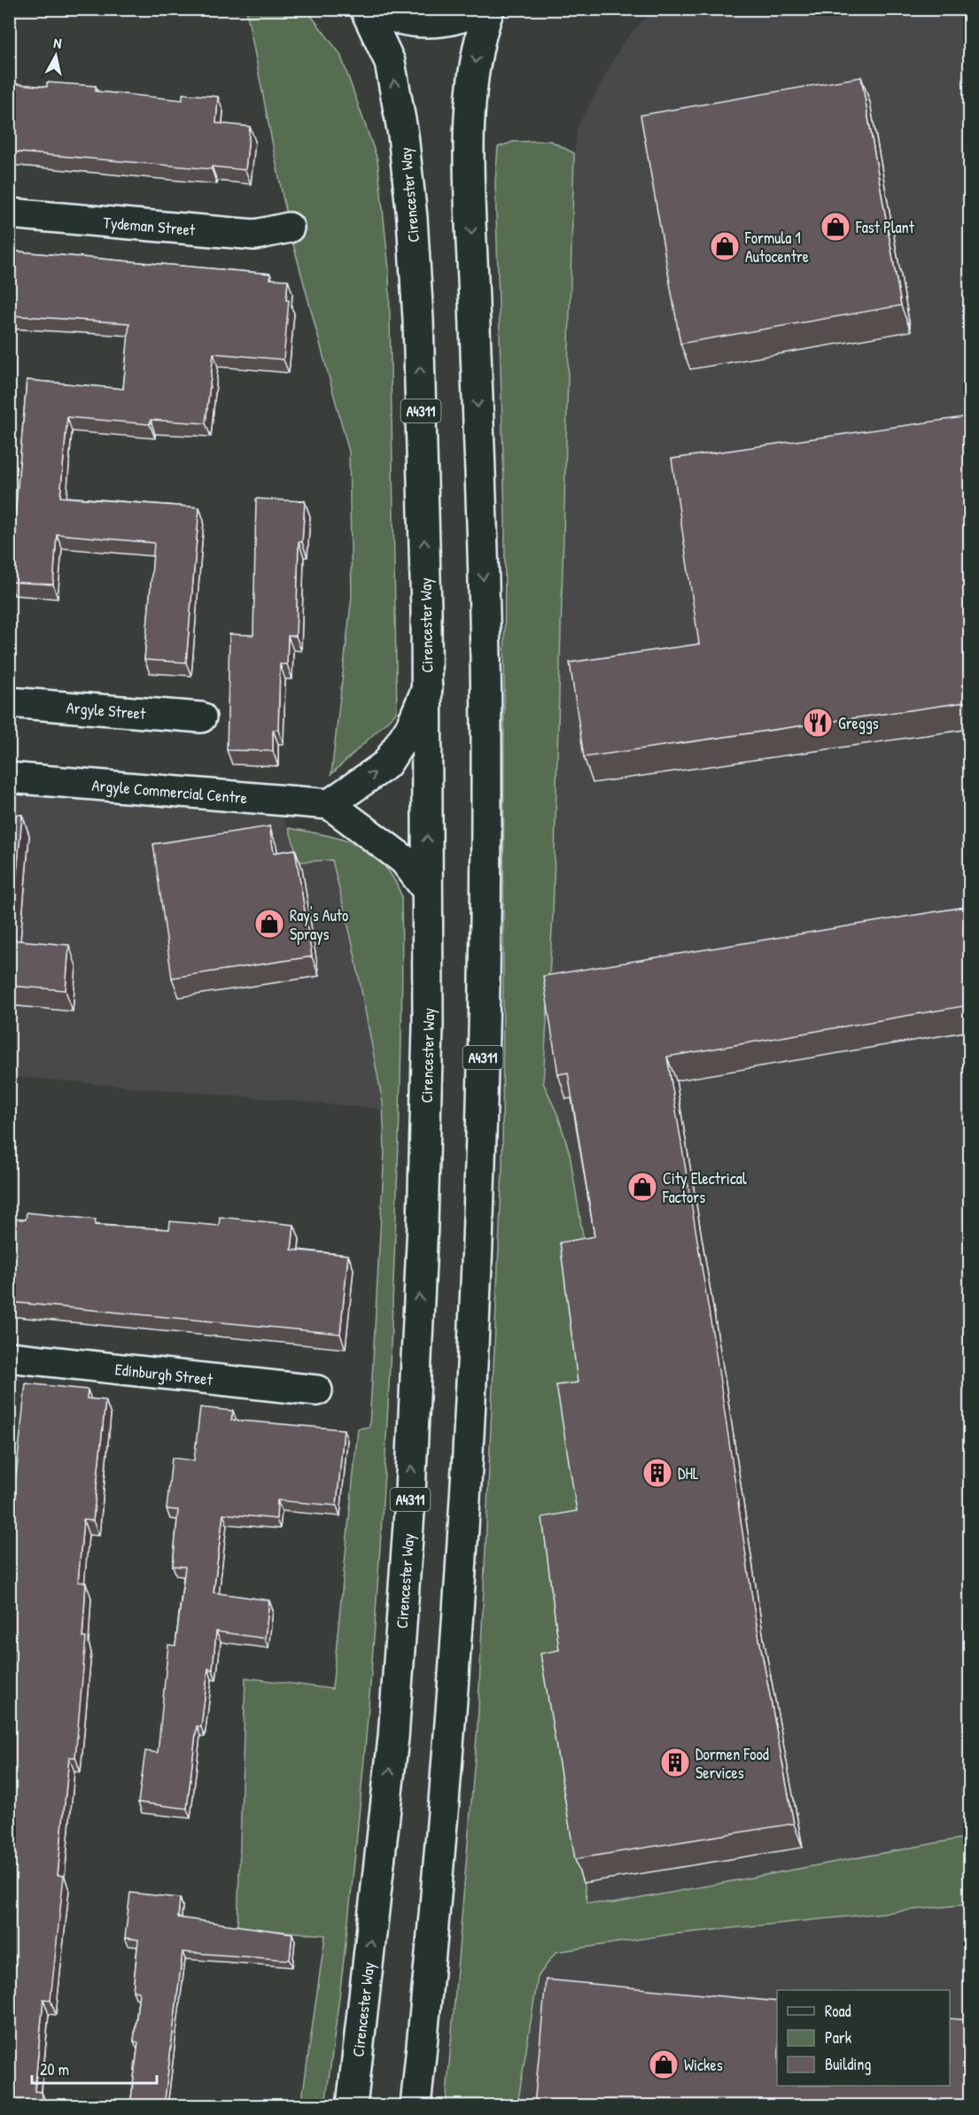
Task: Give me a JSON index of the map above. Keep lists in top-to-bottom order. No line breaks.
{"streets":{"main road":["Cirencester Way","Tydeman Street","A4311","Argyle Street","Argyle Commercial Centre","Edinburgh Street"]},"places":{"shop":["Fast Plant","Formula 1 Autocentre","Ray's Auto Sprays","City Electrical Factors","Wickes"],"restaurant":["Greggs"],"building":["DHL","Dormen Food Services"]},"legend":["Road","Park","Building"],"scale_bar":"20 m","north":"top"}
